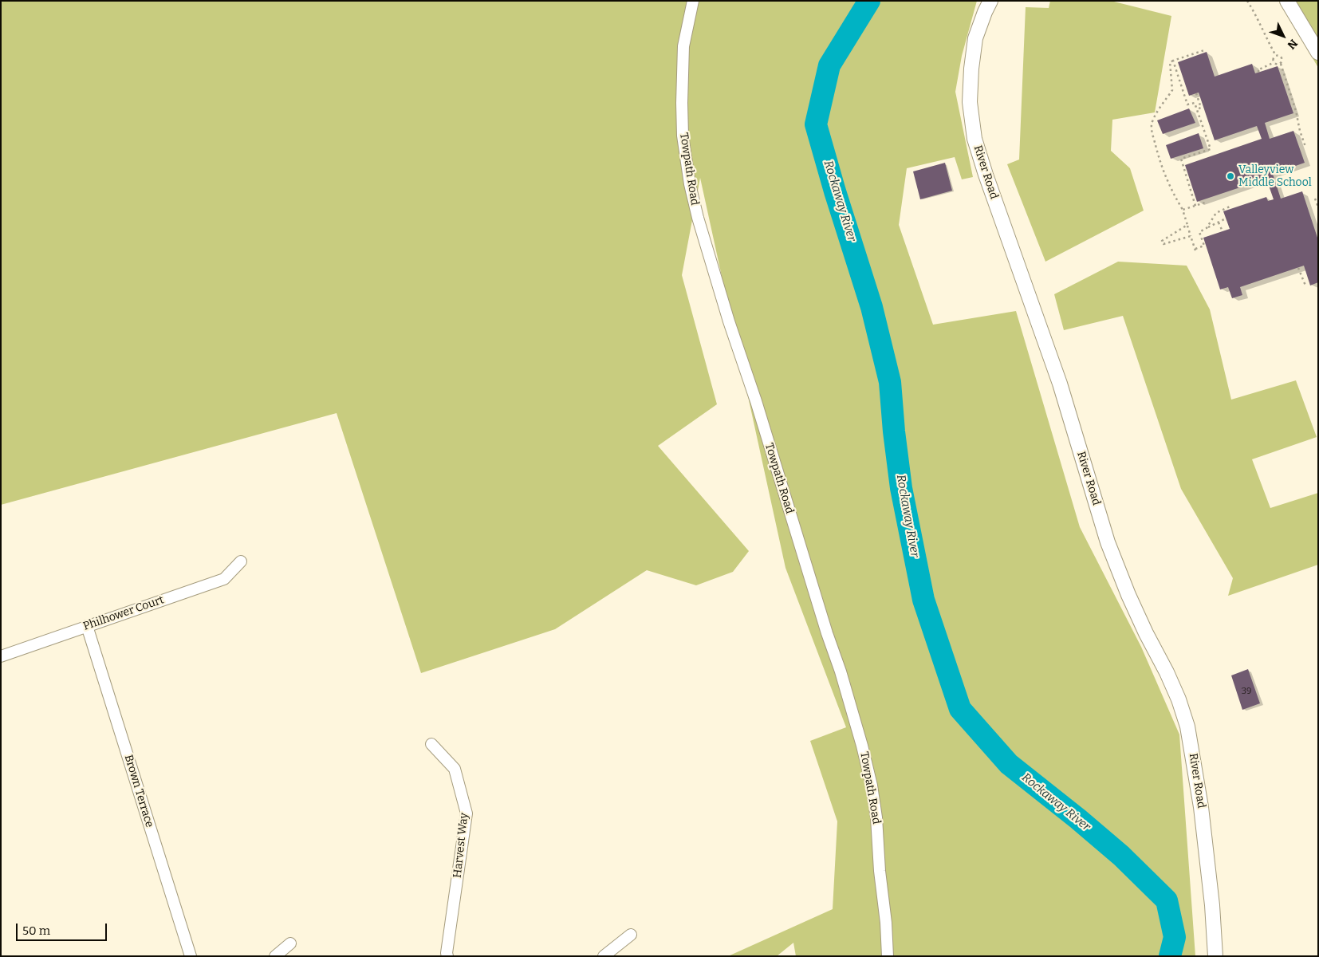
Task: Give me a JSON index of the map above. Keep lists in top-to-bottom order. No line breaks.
{"streets":{"street":["Towpath Road","River Road","Philhower Court","Brown Terrace","Harvest Way"]},"crossings":[["Philhower Court","Brown Terrace"]],"water":["Rockaway River"],"places":["Valleyview Middle School"],"house_numbers":["39"],"scale_bar":"50 m","north":"bottom right"}
